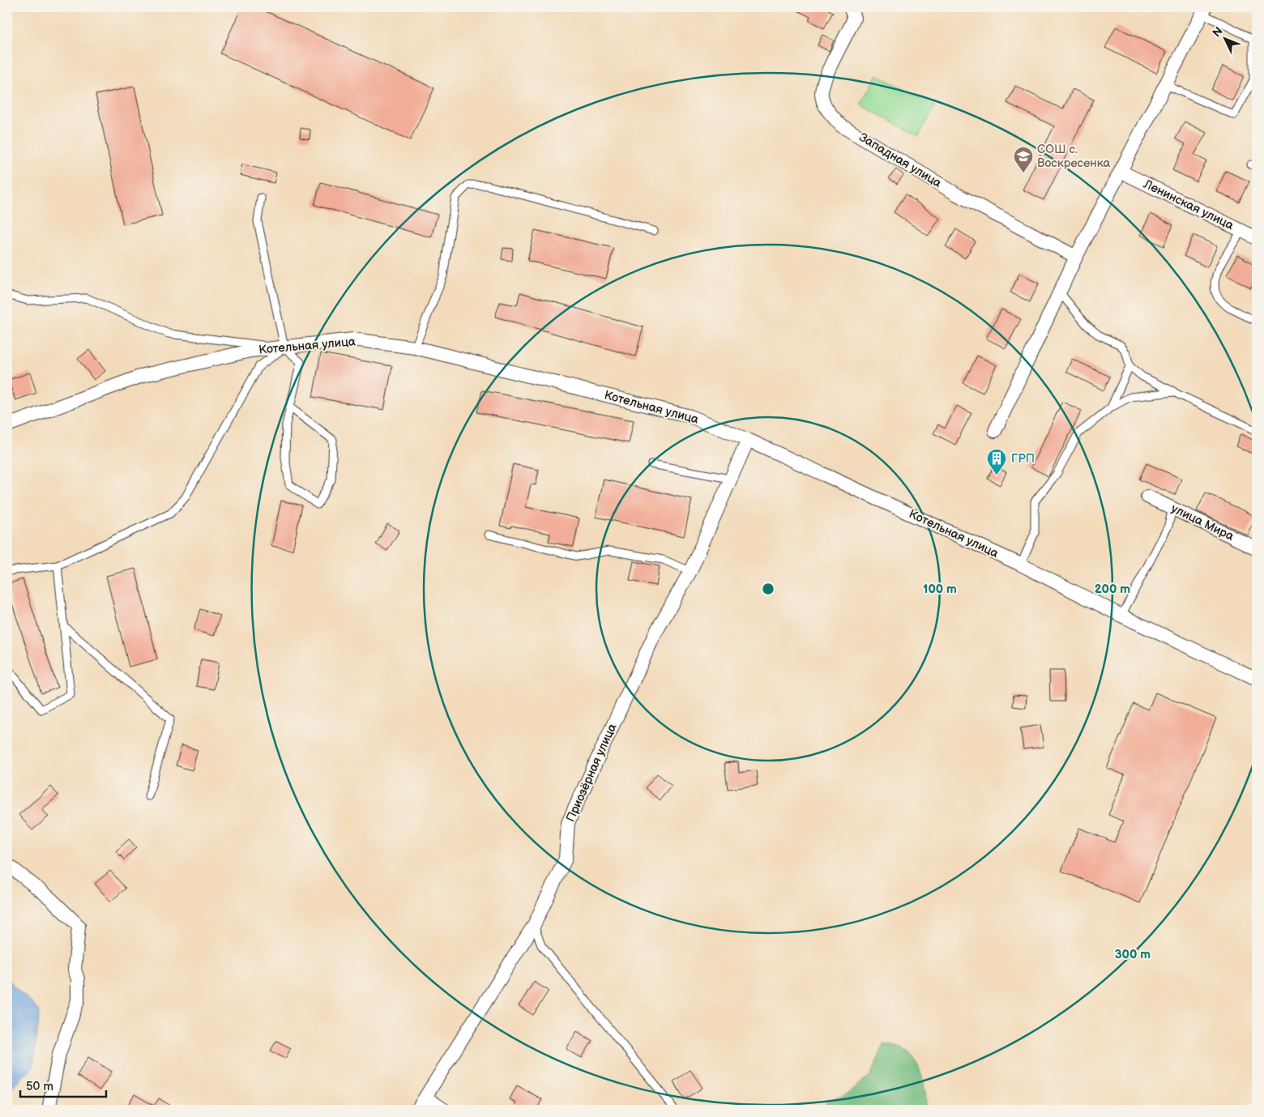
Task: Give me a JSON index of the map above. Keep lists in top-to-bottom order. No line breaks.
{"streets":{"street":["Западная улица","Ленинская улица","Котельная улица","улица Мира","Приозёрная улица"]},"crossings":[["Котельная улица","Приозёрная улица"]],"places":{"school or university":["СОШ с. Воскресенка"],"building":["ГРП"]},"scale_bar":"50 m","north":"top left","rings":["100 m","200 m","300 m"]}
